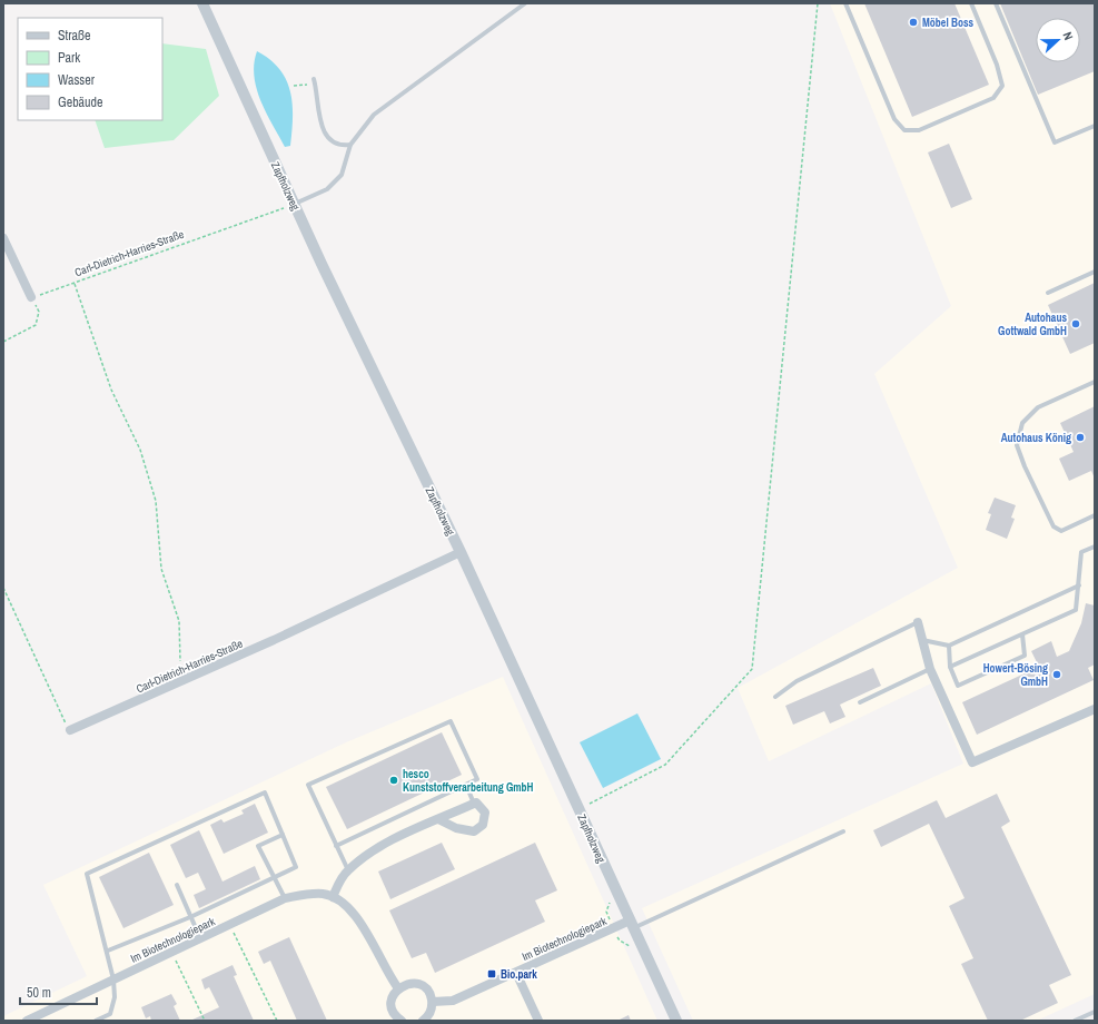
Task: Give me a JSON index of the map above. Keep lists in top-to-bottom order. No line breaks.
{"streets":{"street":["Zapfholzweg","Carl-Dietrich-Harries-Straße","Im Biotechnologiepark"]},"crossings":[["Zapfholzweg","Carl-Dietrich-Harries-Straße"],["Zapfholzweg","Im Biotechnologiepark"]],"places":{"other":["Möbel Boss","Autohaus Gottwald GmbH","Autohaus König","Howert-Bösing GmbH","hesco Kunststoffverarbeitung GmbH"],"transit":["Bio.park"]},"legend":["Straße","Park","Wasser","Gebäude"],"scale_bar":"50 m","north":"right"}
